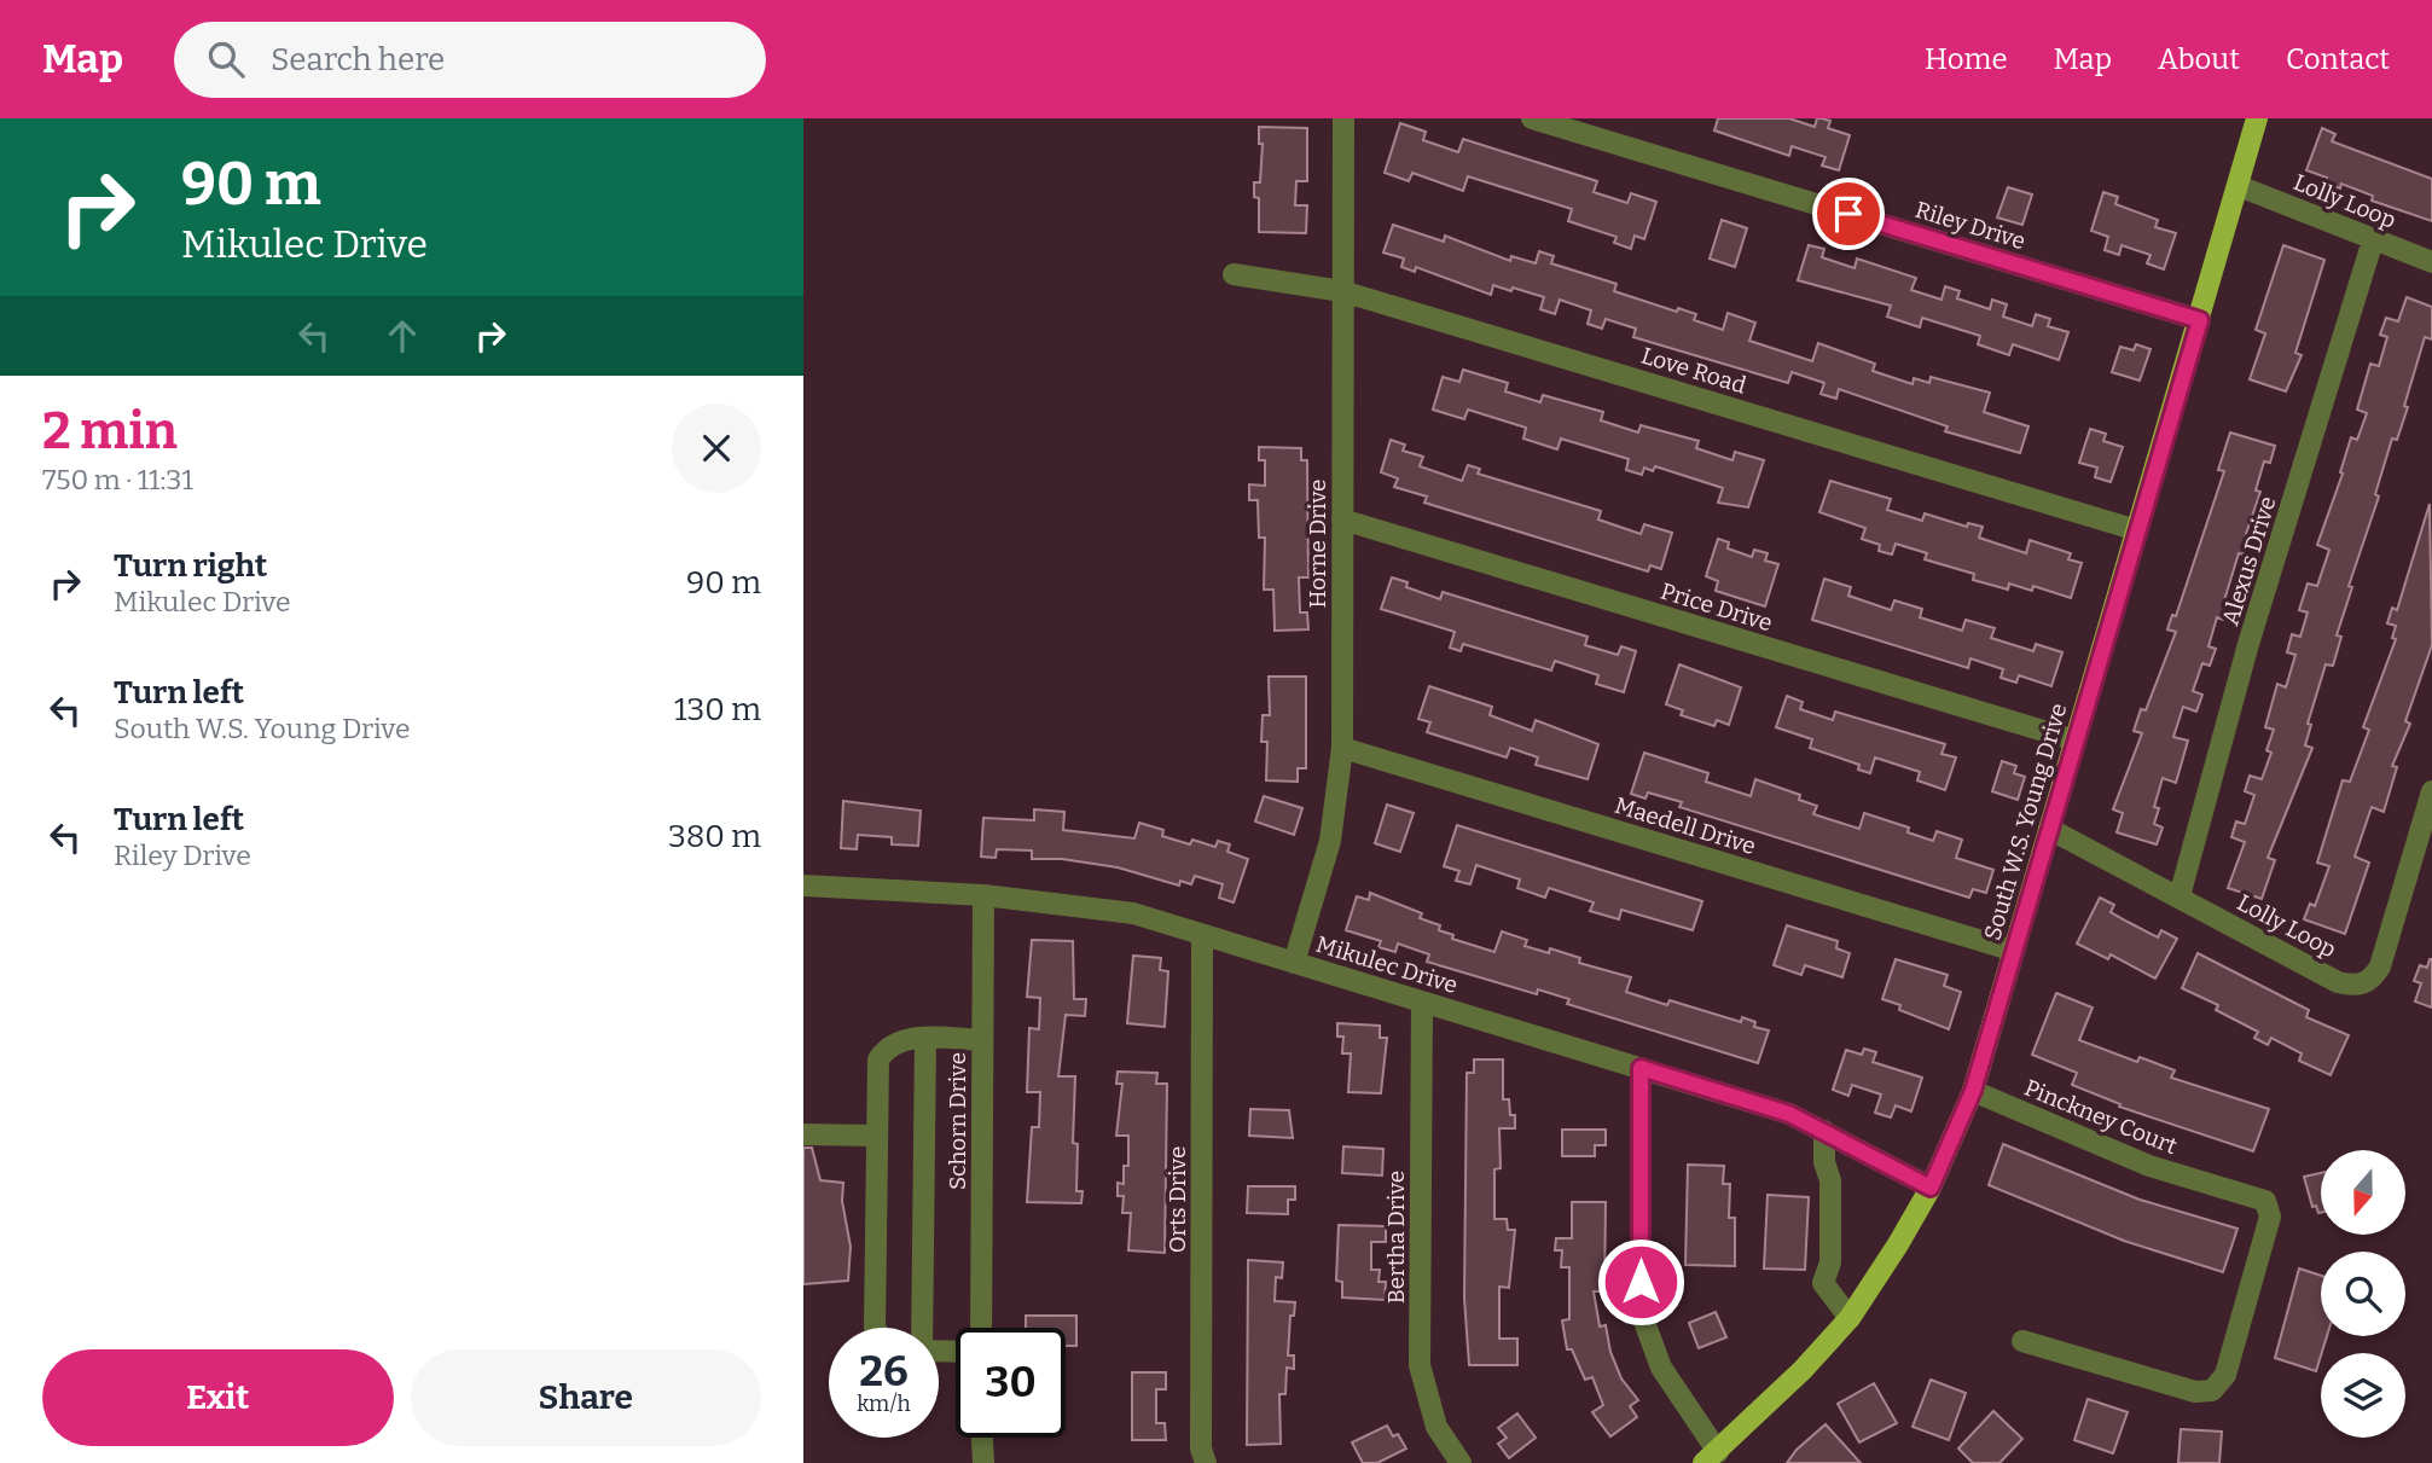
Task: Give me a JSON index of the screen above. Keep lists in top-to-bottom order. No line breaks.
{"streets":{"main road":["South W.S. Young Drive"],"street":["Lolly Loop","Riley Drive","Love Road","Horne Drive","Alexus Drive","Price Drive","Maedell Drive","Mikulec Drive","Pinckney Court","Schorn Drive","Orts Drive","Bertha Drive"]},"crossings":[["Lolly Loop","Alexus Drive"],["Lolly Loop","South W.S. Young Drive"],["Riley Drive","South W.S. Young Drive"],["Love Road","Horne Drive"],["Love Road","South W.S. Young Drive"],["Horne Drive","Price Drive"],["Horne Drive","Maedell Drive"],["Horne Drive","Mikulec Drive"],["Price Drive","South W.S. Young Drive"],["South W.S. Young Drive","Maedell Drive"],["South W.S. Young Drive","Mikulec Drive"],["South W.S. Young Drive","Pinckney Court"],["Mikulec Drive","Schorn Drive"],["Mikulec Drive","Orts Drive"],["Mikulec Drive","Bertha Drive"]],"north":"bottom","page":{"header":"Map","search":"Search here","nav":["Home","Map","About","Contact"],"turn":["90 m","Mikulec Drive"],"heading":["2 min","750 m · 11:31"],"list":[{"name":"Turn right","note":"Mikulec Drive","value":"90 m"},{"name":"Turn left","note":"South W.S. Young Drive","value":"130 m"},{"name":"Turn left","note":"Riley Drive","value":"380 m"}],"speed":"26 km/h","limit":"30","buttons":["Exit","Share"]}}
